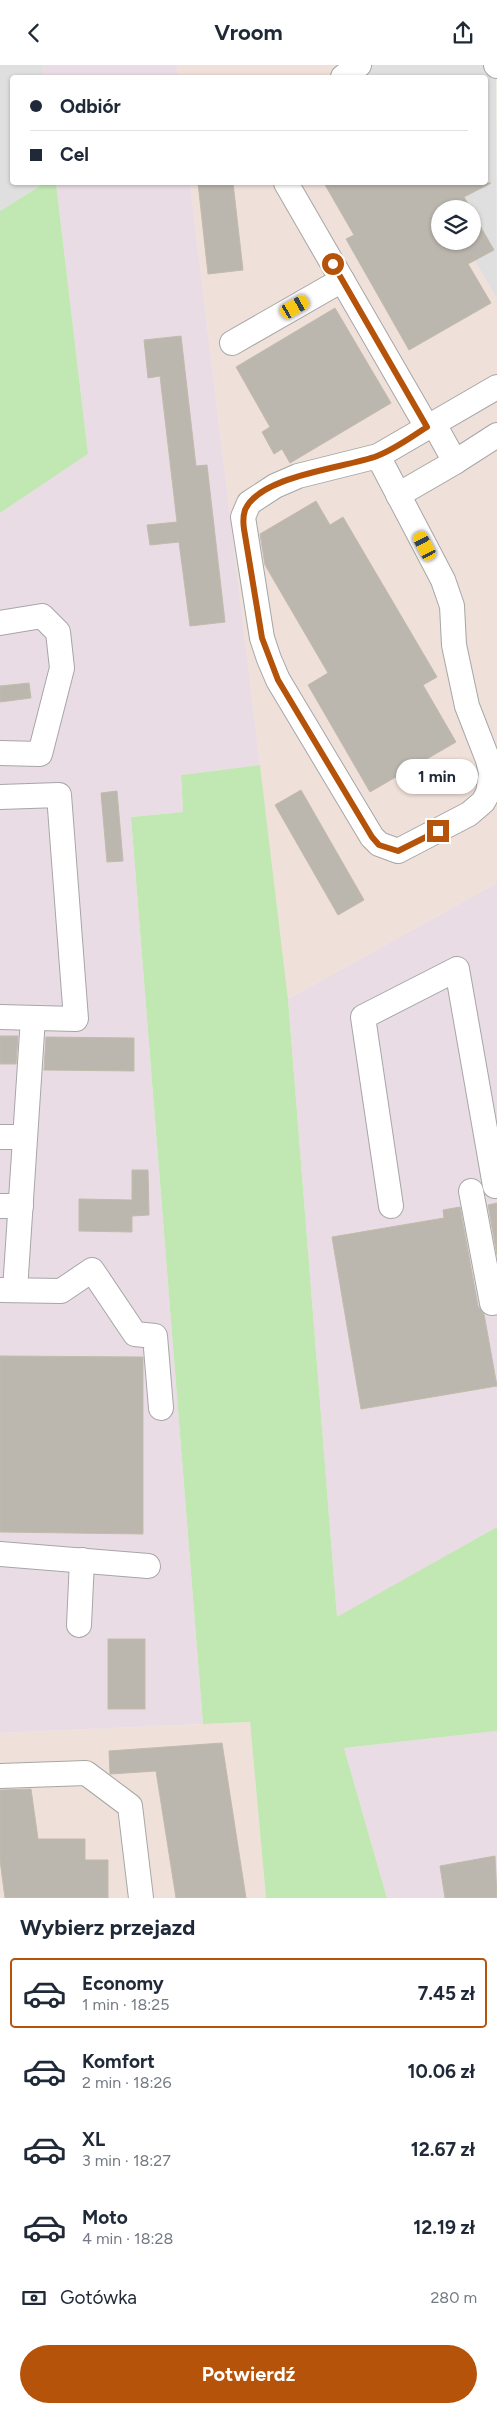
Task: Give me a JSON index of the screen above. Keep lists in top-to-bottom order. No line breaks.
{"page":{"header":"Vroom","banner":["Odbiór","Cel"],"bubble":"1 min","heading":"Wybierz przejazd","list":[{"name":"Economy","note":"1 min · 18:25","value":"7.45 zł"},{"name":"Komfort","note":"2 min · 18:26","value":"10.06 zł"},{"name":"XL","note":"3 min · 18:27","value":"12.67 zł"},{"name":"Moto","note":"4 min · 18:28","value":"12.19 zł"}],"pay":["Gotówka","280 m"],"buttons":"Potwierdź"}}
